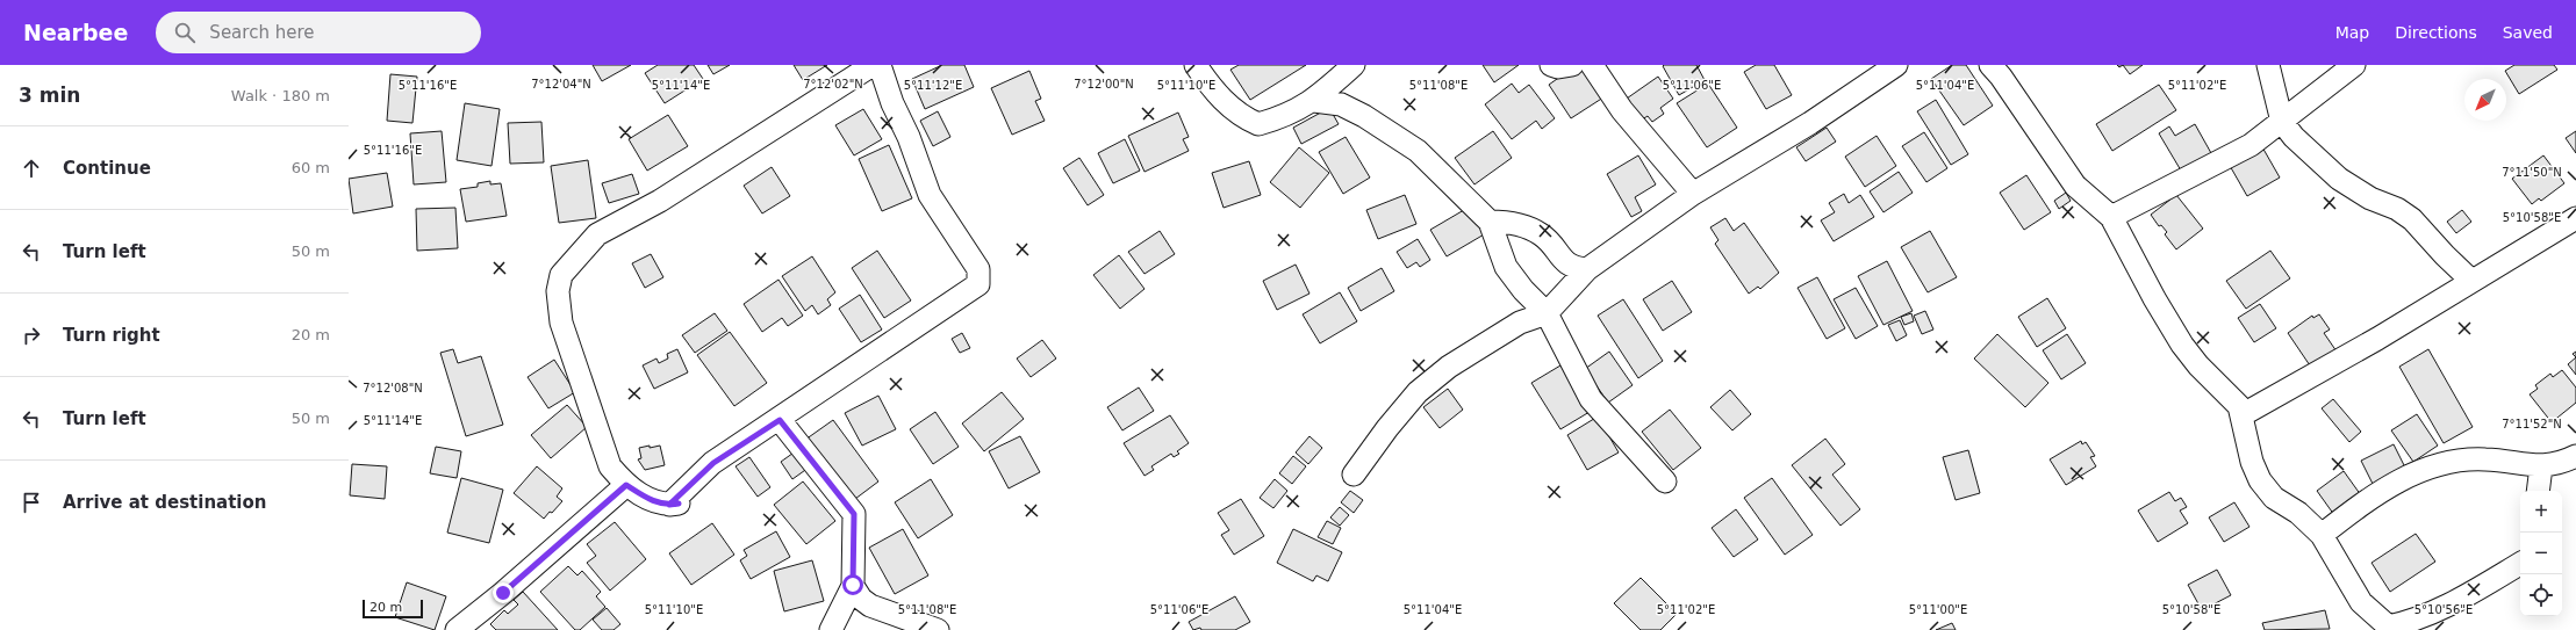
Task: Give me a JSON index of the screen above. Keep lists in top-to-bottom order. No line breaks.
{"scale_bar":"20 m","north":"bottom left","page":{"header":"Nearbee","search":"Search here","nav":["Map","Directions","Saved"],"heading":["3 min","Walk · 180 m"],"list":[["Continue","60 m"],["Turn left","50 m"],["Turn right","20 m"],["Turn left","50 m"],"Arrive at destination"],"map_buttons":["+","−"],"scale":"20 m"},"coordinates":["7°12'04\"N","7°12'02\"N","7°12'00\"N","5°11'02\"E","5°11'16\"E","5°11'14\"E","5°11'12\"E","5°11'10\"E","5°11'08\"E","5°11'06\"E","5°11'04\"E","7°11'50\"N","5°10'58\"E","7°12'08\"N","7°11'52\"N","5°11'00\"E","5°10'56\"E"]}
